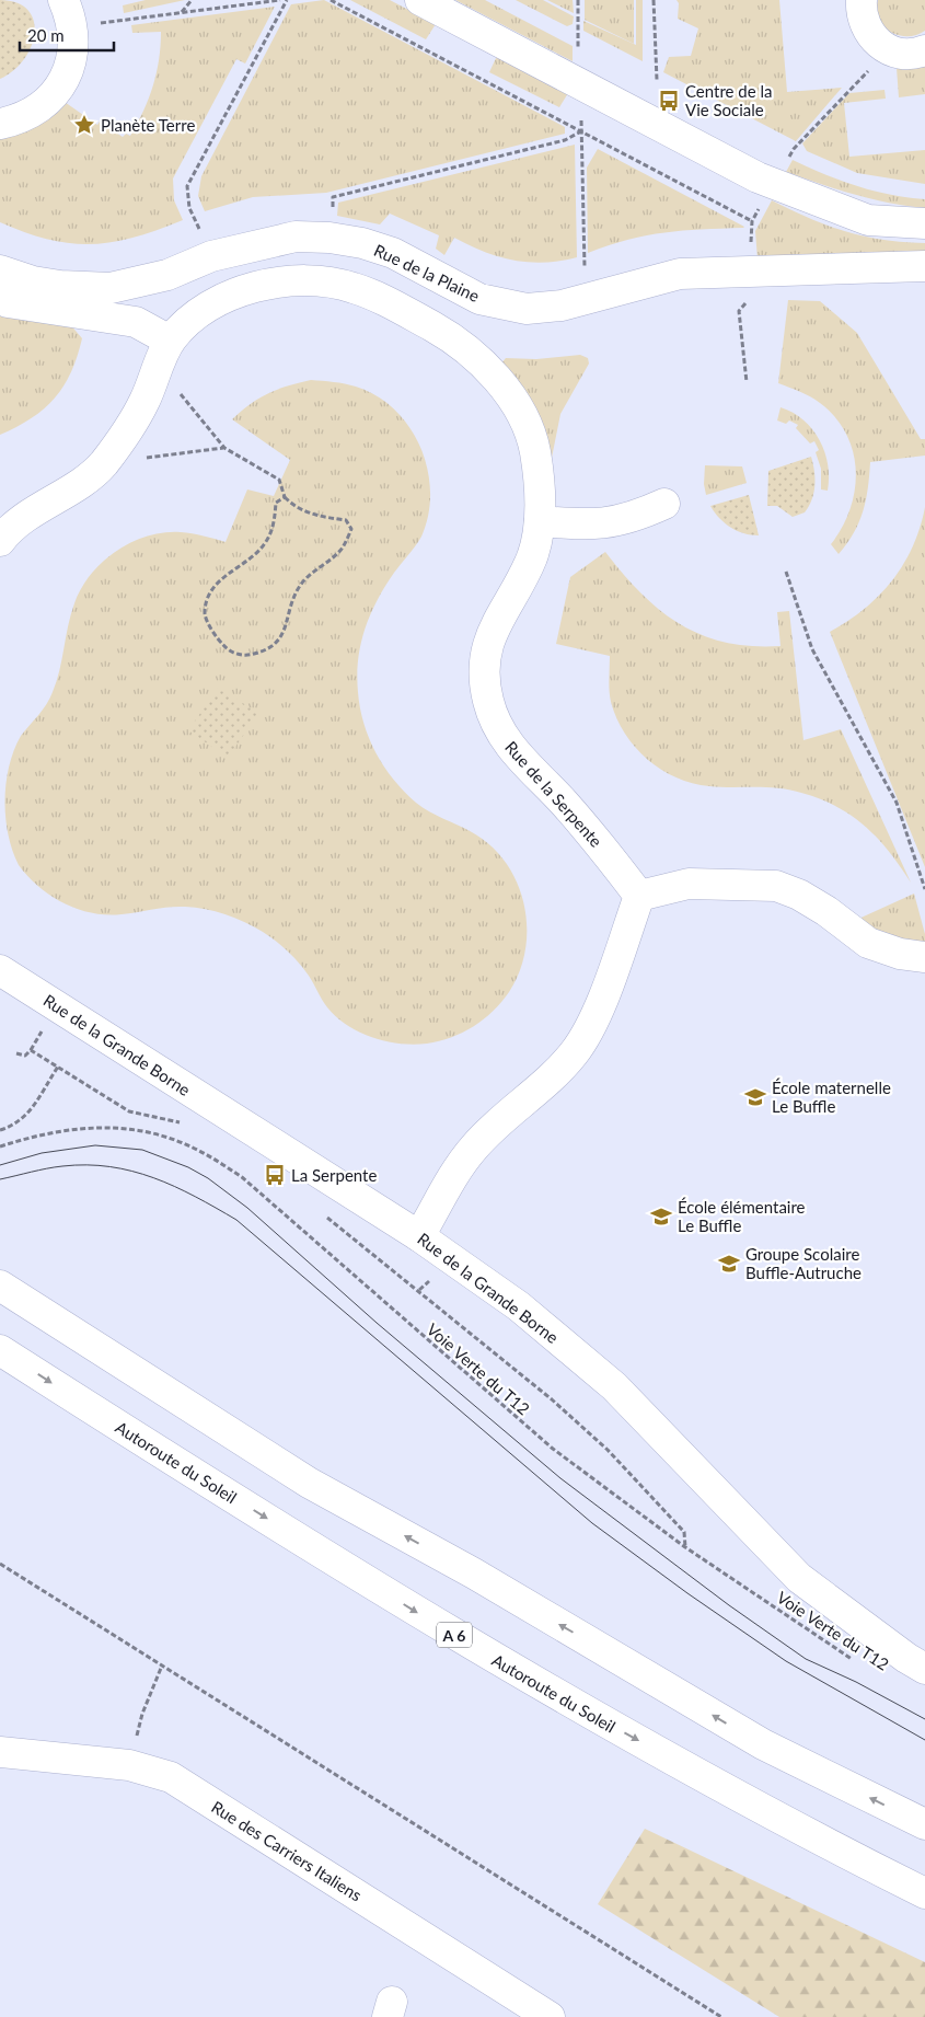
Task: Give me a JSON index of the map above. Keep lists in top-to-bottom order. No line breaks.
{"streets":{"main road":["Rue de la Plaine","Rue de la Serpente","Rue de la Grande Borne","Autoroute du Soleil","A 6","Rue des Carriers Italiens"],"path":["Voie Verte du T12"]},"places":{"bus stop":["Centre de la Vie Sociale","La Serpente"],"place":["Planète Terre"],"school or university":["École maternelle Le Buffle","École élémentaire Le Buffle","Groupe Scolaire Buffle-Autruche"]},"scale_bar":"20 m"}
